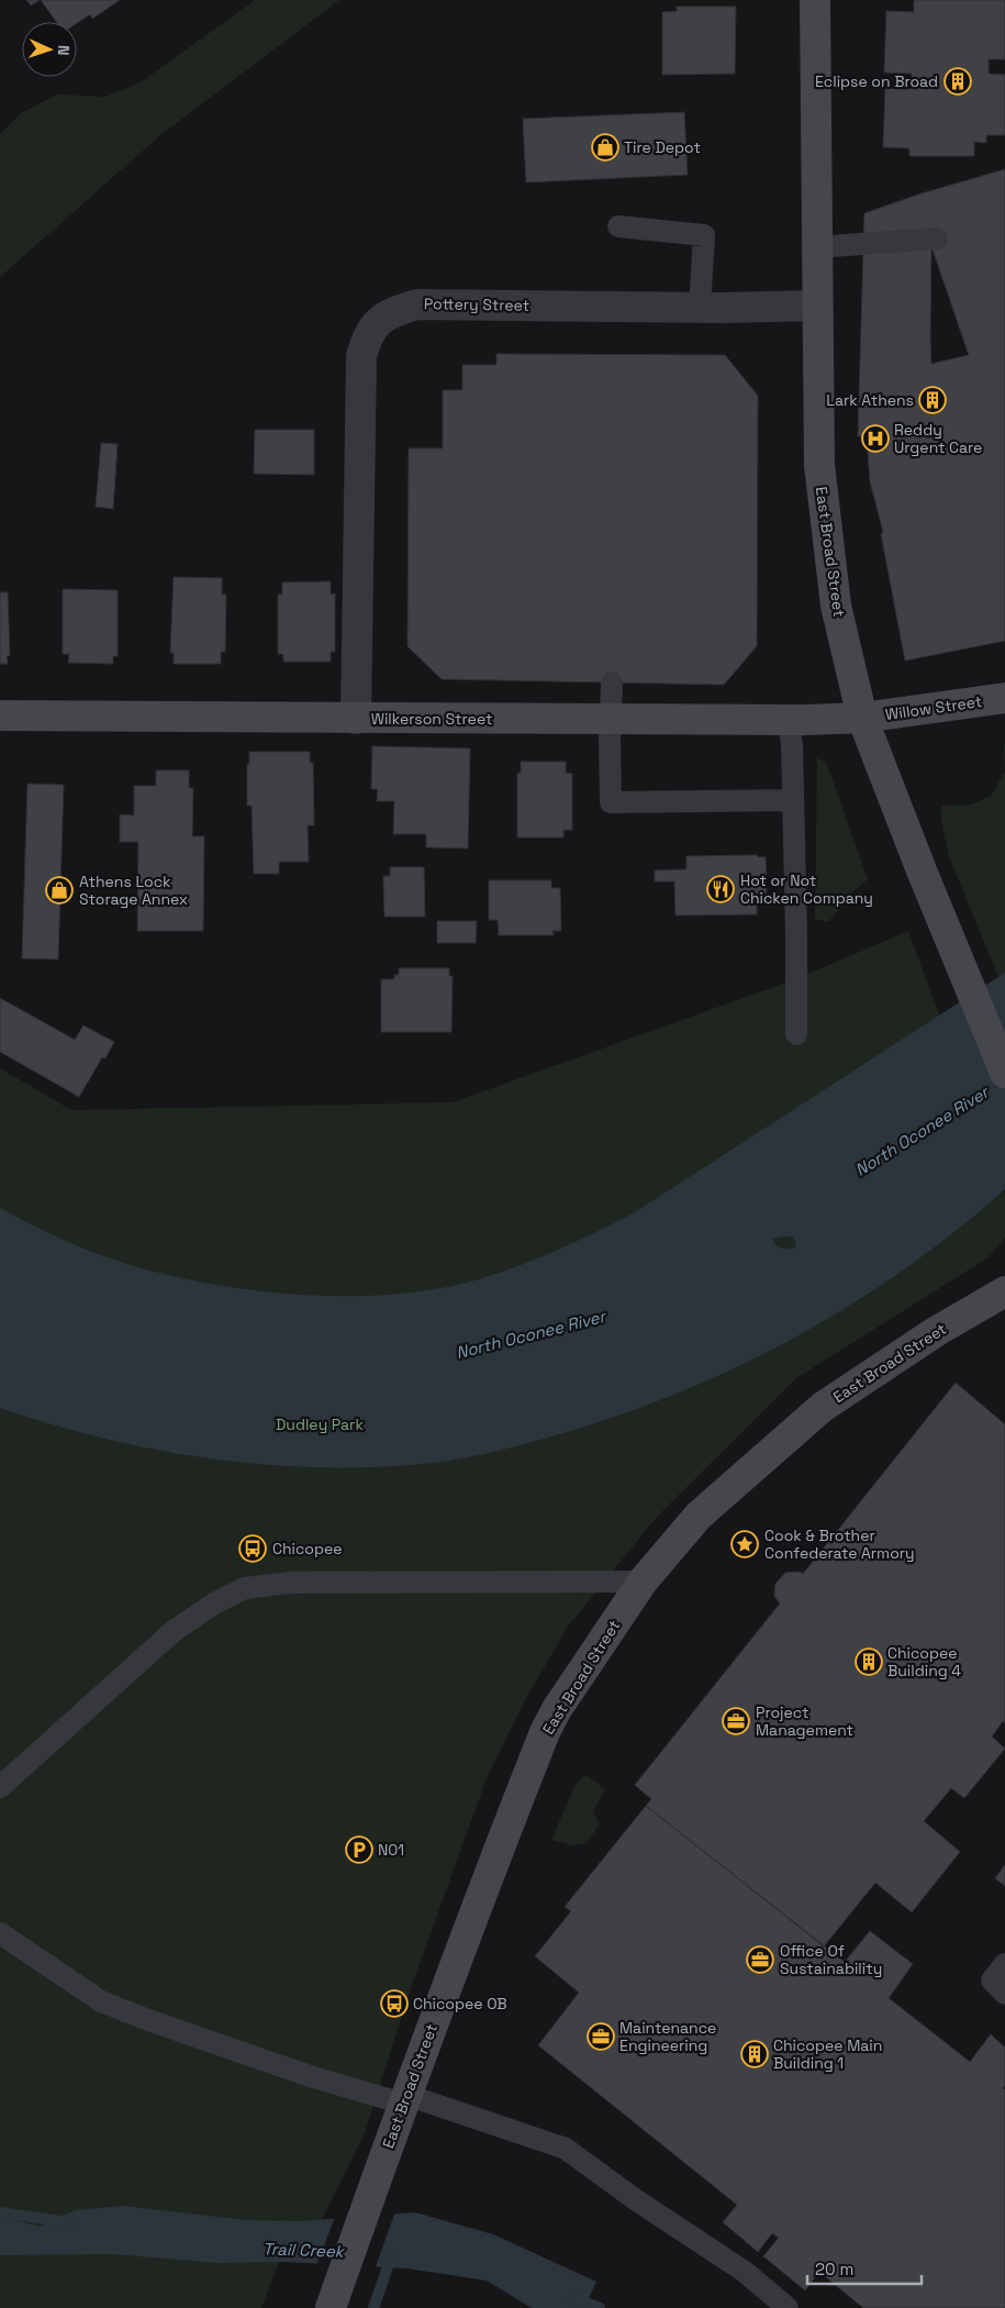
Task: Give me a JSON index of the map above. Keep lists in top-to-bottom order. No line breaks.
{"streets":{"street":["Pottery Street","East Broad Street","Willow Street","Wilkerson Street"]},"crossings":[["Pottery Street","East Broad Street"],["Pottery Street","Wilkerson Street"],["East Broad Street","Willow Street"],["East Broad Street","Wilkerson Street"],["Willow Street","Wilkerson Street"]],"water":["North Oconee River","Trail Creek"],"parks":["Dudley Park"],"places":{"building":["Eclipse on Broad","Lark Athens","Chicopee Building 4","Chicopee Main Building 1"],"shop":["Tire Depot","Athens Lock Storage Annex"],"hospital":["Reddy Urgent Care"],"restaurant":["Hot or Not Chicken Company"],"place":["Cook & Brother Confederate Armory"],"bus stop":["Chicopee","Chicopee OB"],"office":["Project Management","Office Of Sustainability","Maintenance Engineering"],"parking":["N01"]},"scale_bar":"20 m","north":"right"}
